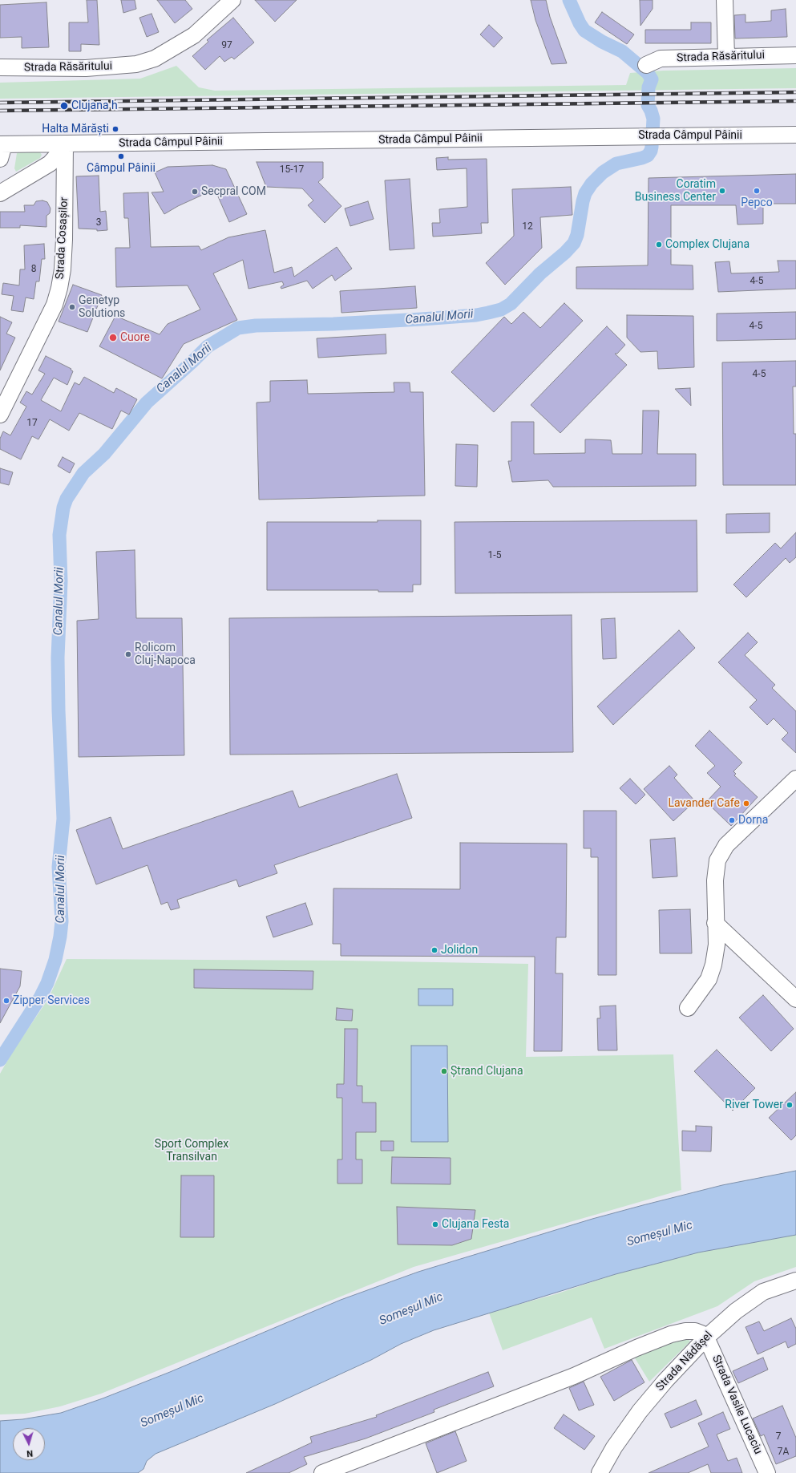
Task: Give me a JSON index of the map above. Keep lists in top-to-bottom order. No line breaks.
{"streets":{"street":["Strada Răsăritului","Strada Câmpul Pâinii","Strada Cosașilor","Strada Nădășel","Strada Vasile Lucaciu"]},"crossings":[["Strada Câmpul Pâinii","Strada Cosașilor"],["Strada Nădășel","Strada Vasile Lucaciu"]],"water":["Canalul Morii","Someșul Mic"],"parks":["Sport Complex Transilvan"],"places":["Clujana h","Halta Mărăști","Câmpul Pâinii","Coratim Business Center","Pepco","Secpral COM","Complex Clujana","Genetyp Solutions","Cuore","Rolicom Cluj-Napoca","Lavander Cafe","Dorna","Jolidon","Zipper Services","Ștrand Clujana","River Tower","Clujana Festa"],"house_numbers":["97","15-17","3","12","8","4-5","4-5","4-5","17","1-5","7","7A"],"north":"bottom"}
